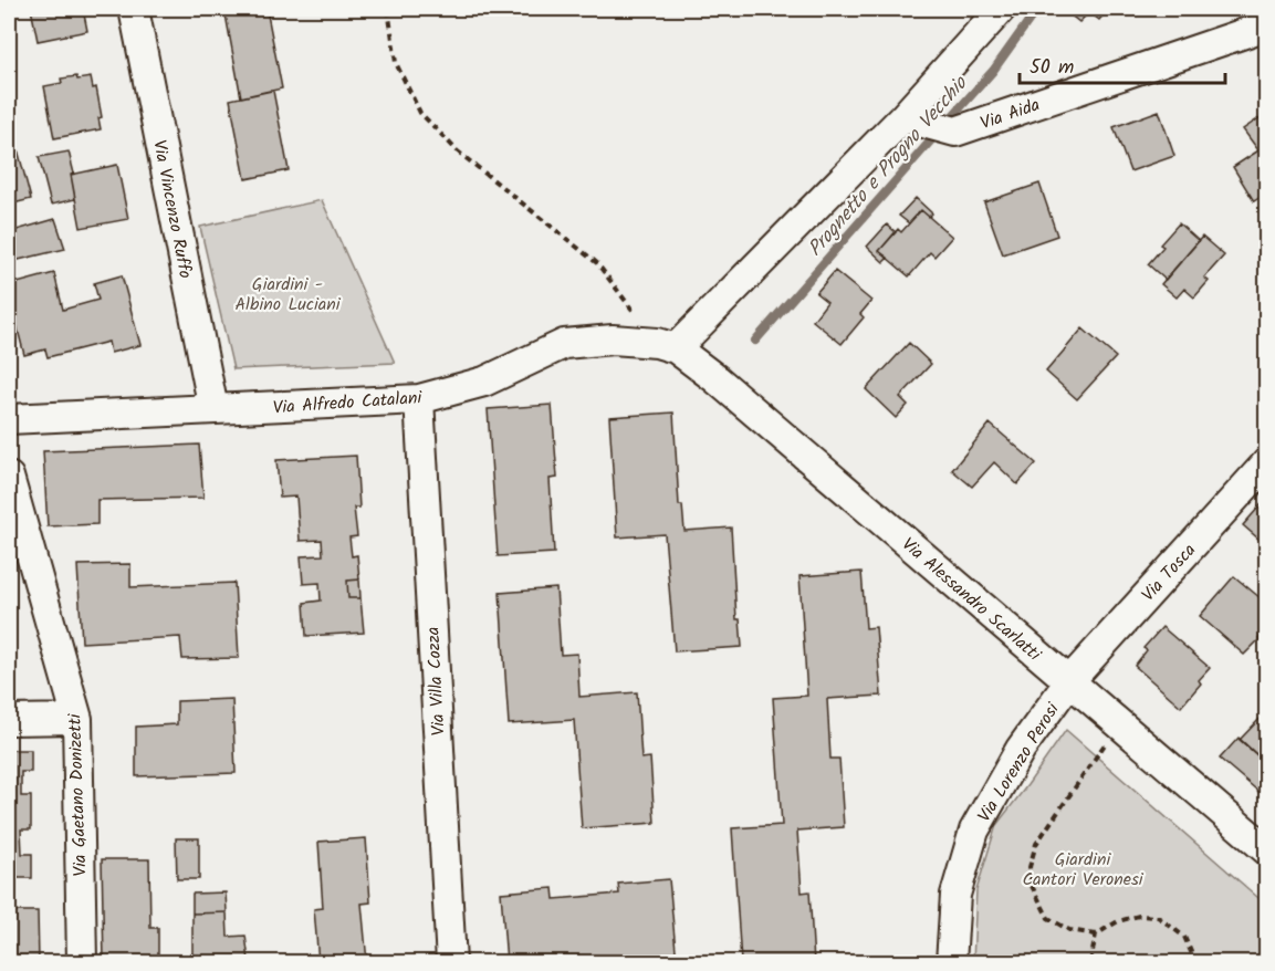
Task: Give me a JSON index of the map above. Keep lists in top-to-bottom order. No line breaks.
{"streets":{"street":["Via Aida","Via Vincenzo Ruffo","Via Alfredo Catalani","Via Tosca","Via Alessandro Scarlatti","Via Villa Cozza","Via Lorenzo Perosi","Via Gaetano Donizetti"]},"crossings":[["Via Vincenzo Ruffo","Via Alfredo Catalani"],["Via Alfredo Catalani","Via Alessandro Scarlatti"],["Via Alfredo Catalani","Via Villa Cozza"],["Via Tosca","Via Alessandro Scarlatti"],["Via Tosca","Via Lorenzo Perosi"],["Via Alessandro Scarlatti","Via Lorenzo Perosi"]],"water":["Prognetto e Progno Vecchio"],"parks":["Giardini - Albino Luciani","Giardini Cantori Veronesi"],"scale_bar":"50 m"}
